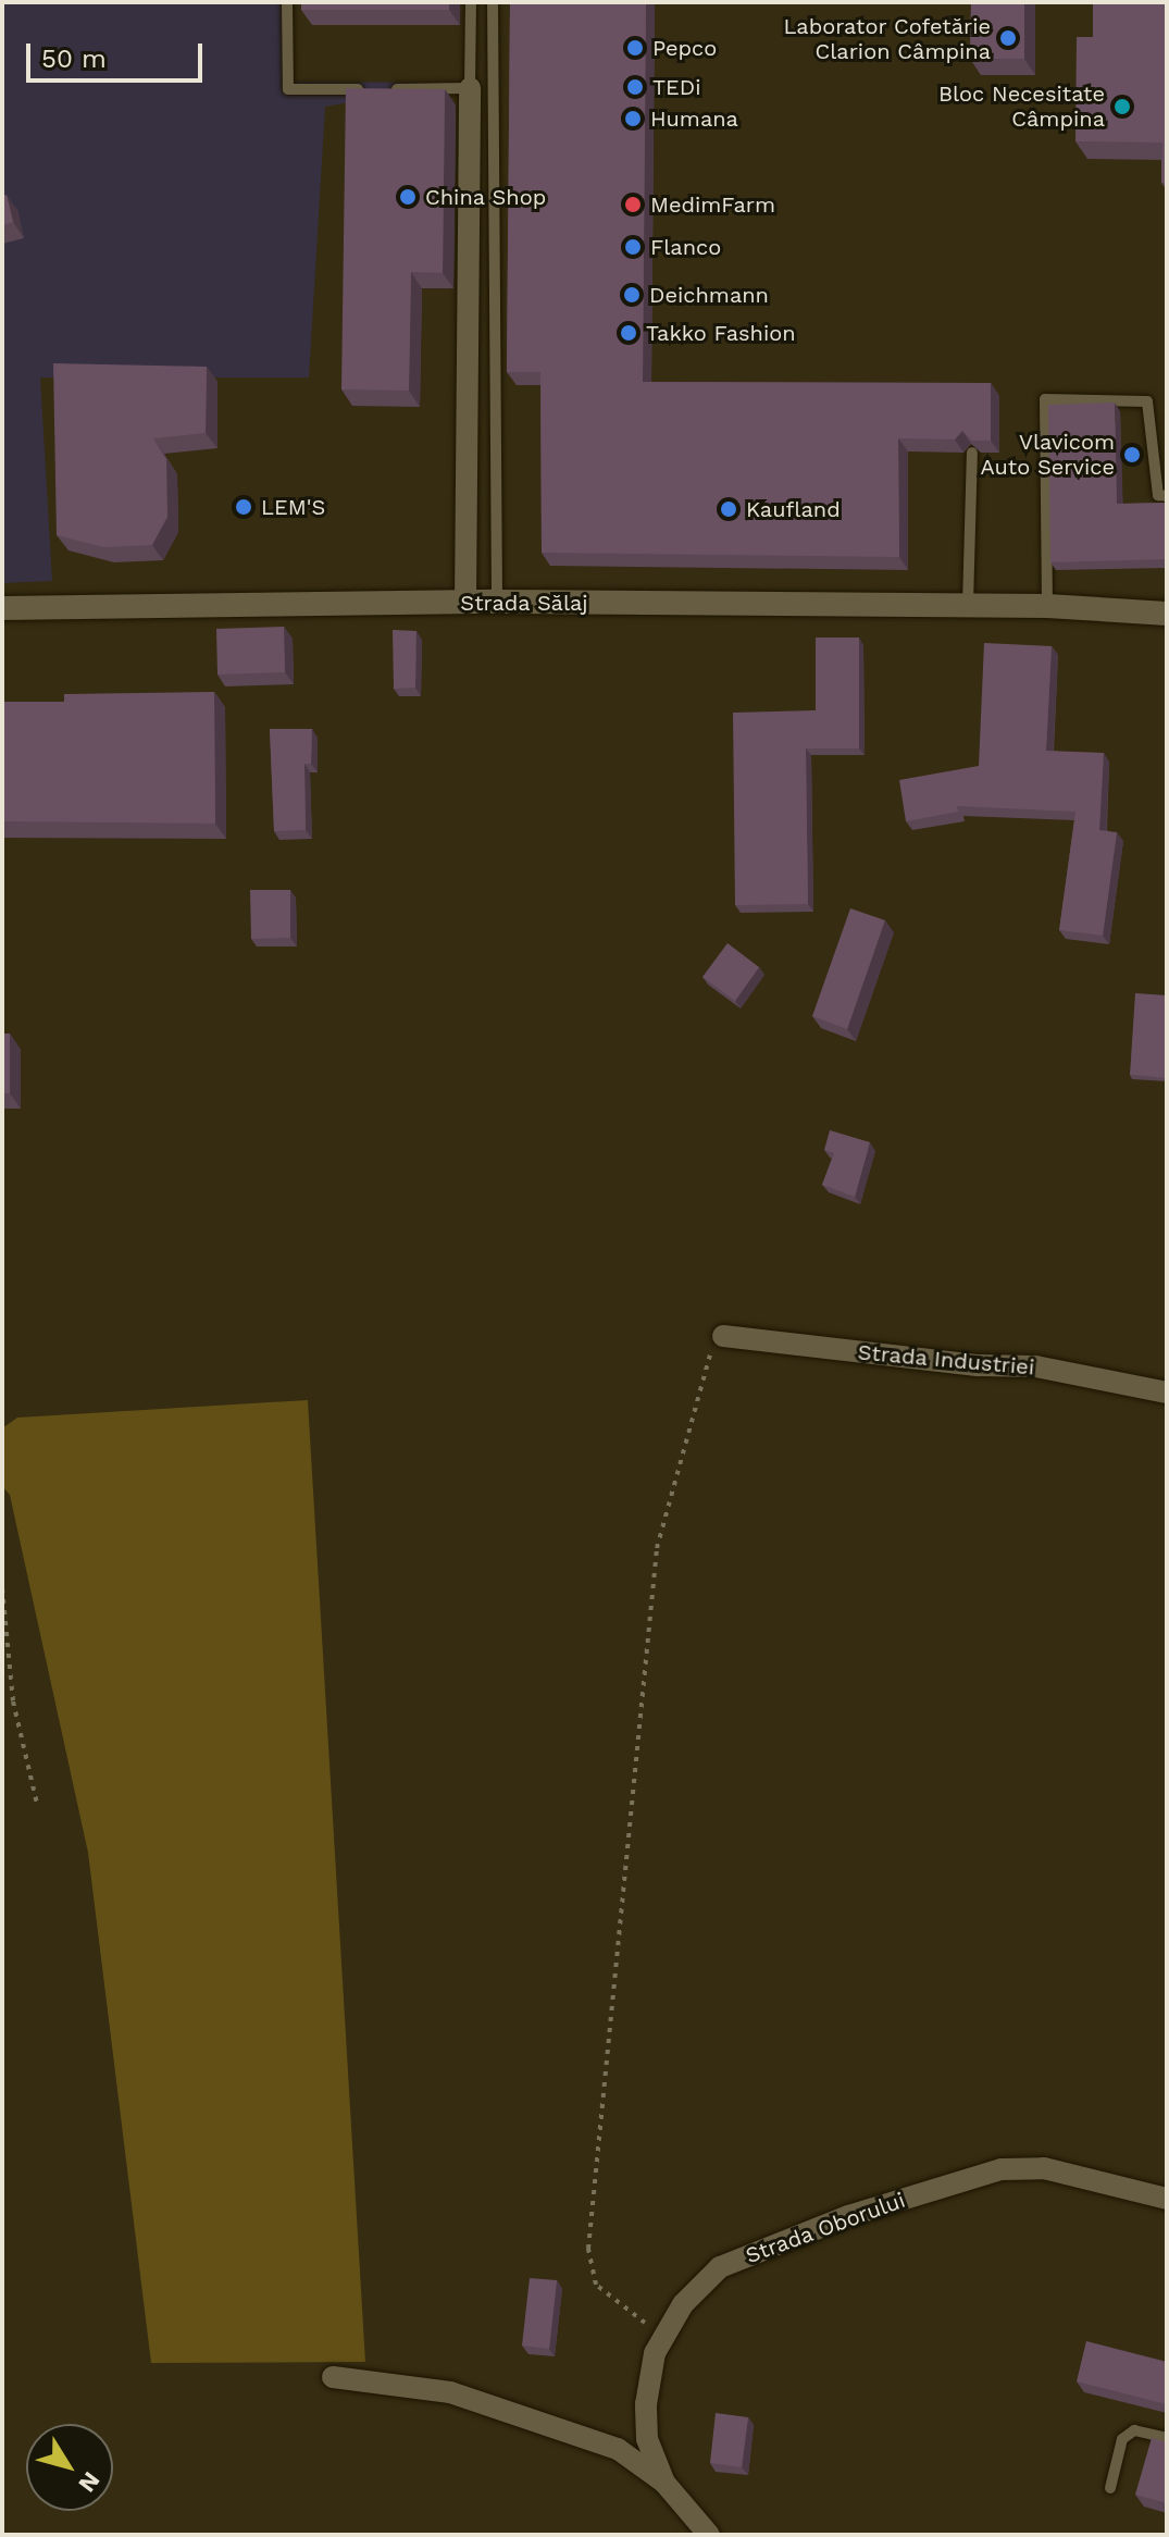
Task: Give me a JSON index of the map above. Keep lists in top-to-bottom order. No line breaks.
{"streets":{"street":["Strada Sălaj","Strada Industriei","Strada Oborului"]},"places":["Laborator Cofetărie Clarion Câmpina","Pepco","TEDi","Bloc Necesitate Câmpina","Humana","China Shop","MedimFarm","Flanco","Deichmann","Takko Fashion","Vlavicom Auto Service","LEM'S","Kaufland"],"scale_bar":"50 m","north":"bottom right"}
